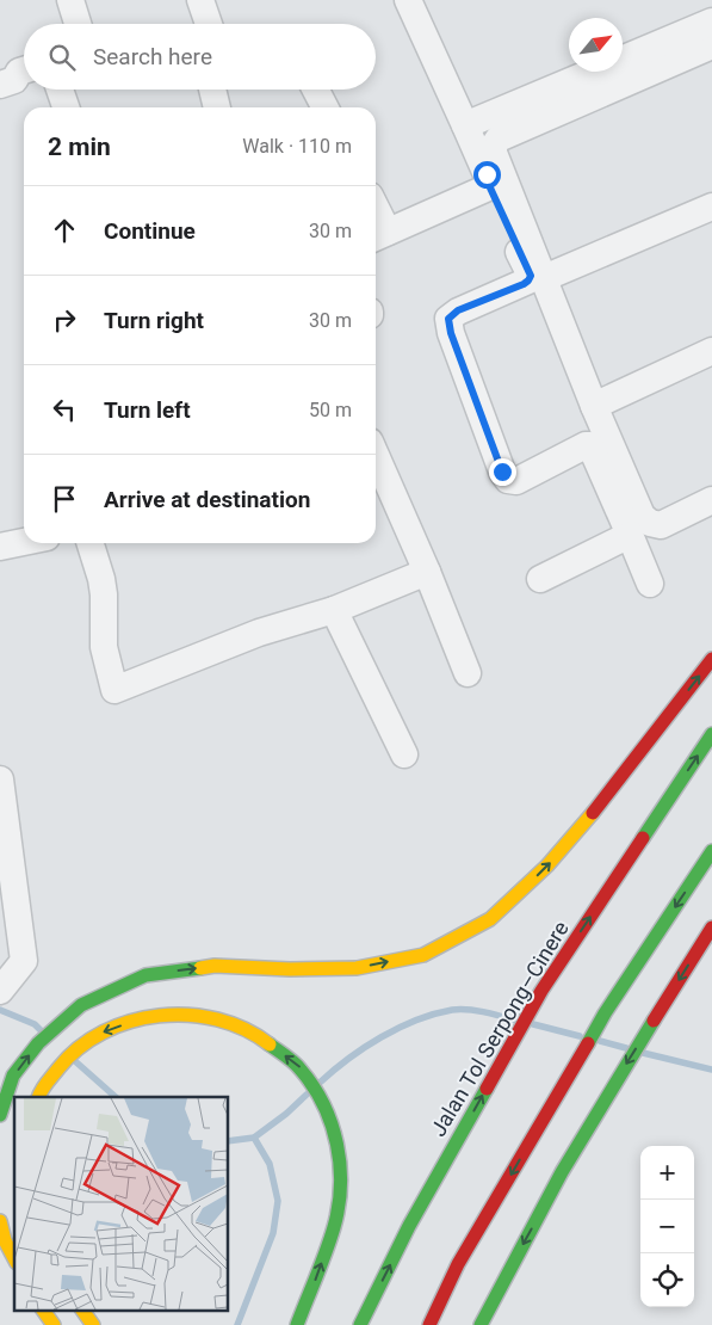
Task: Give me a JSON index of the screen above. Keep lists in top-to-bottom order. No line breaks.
{"streets":{"highway":["Jalan Tol Serpong–Cinere"]},"north":"top right","page":{"search":"Search here","heading":["2 min","Walk · 110 m"],"list":[["Continue","30 m"],["Turn right","30 m"],["Turn left","50 m"],"Arrive at destination"],"map_buttons":["+","−"]}}
